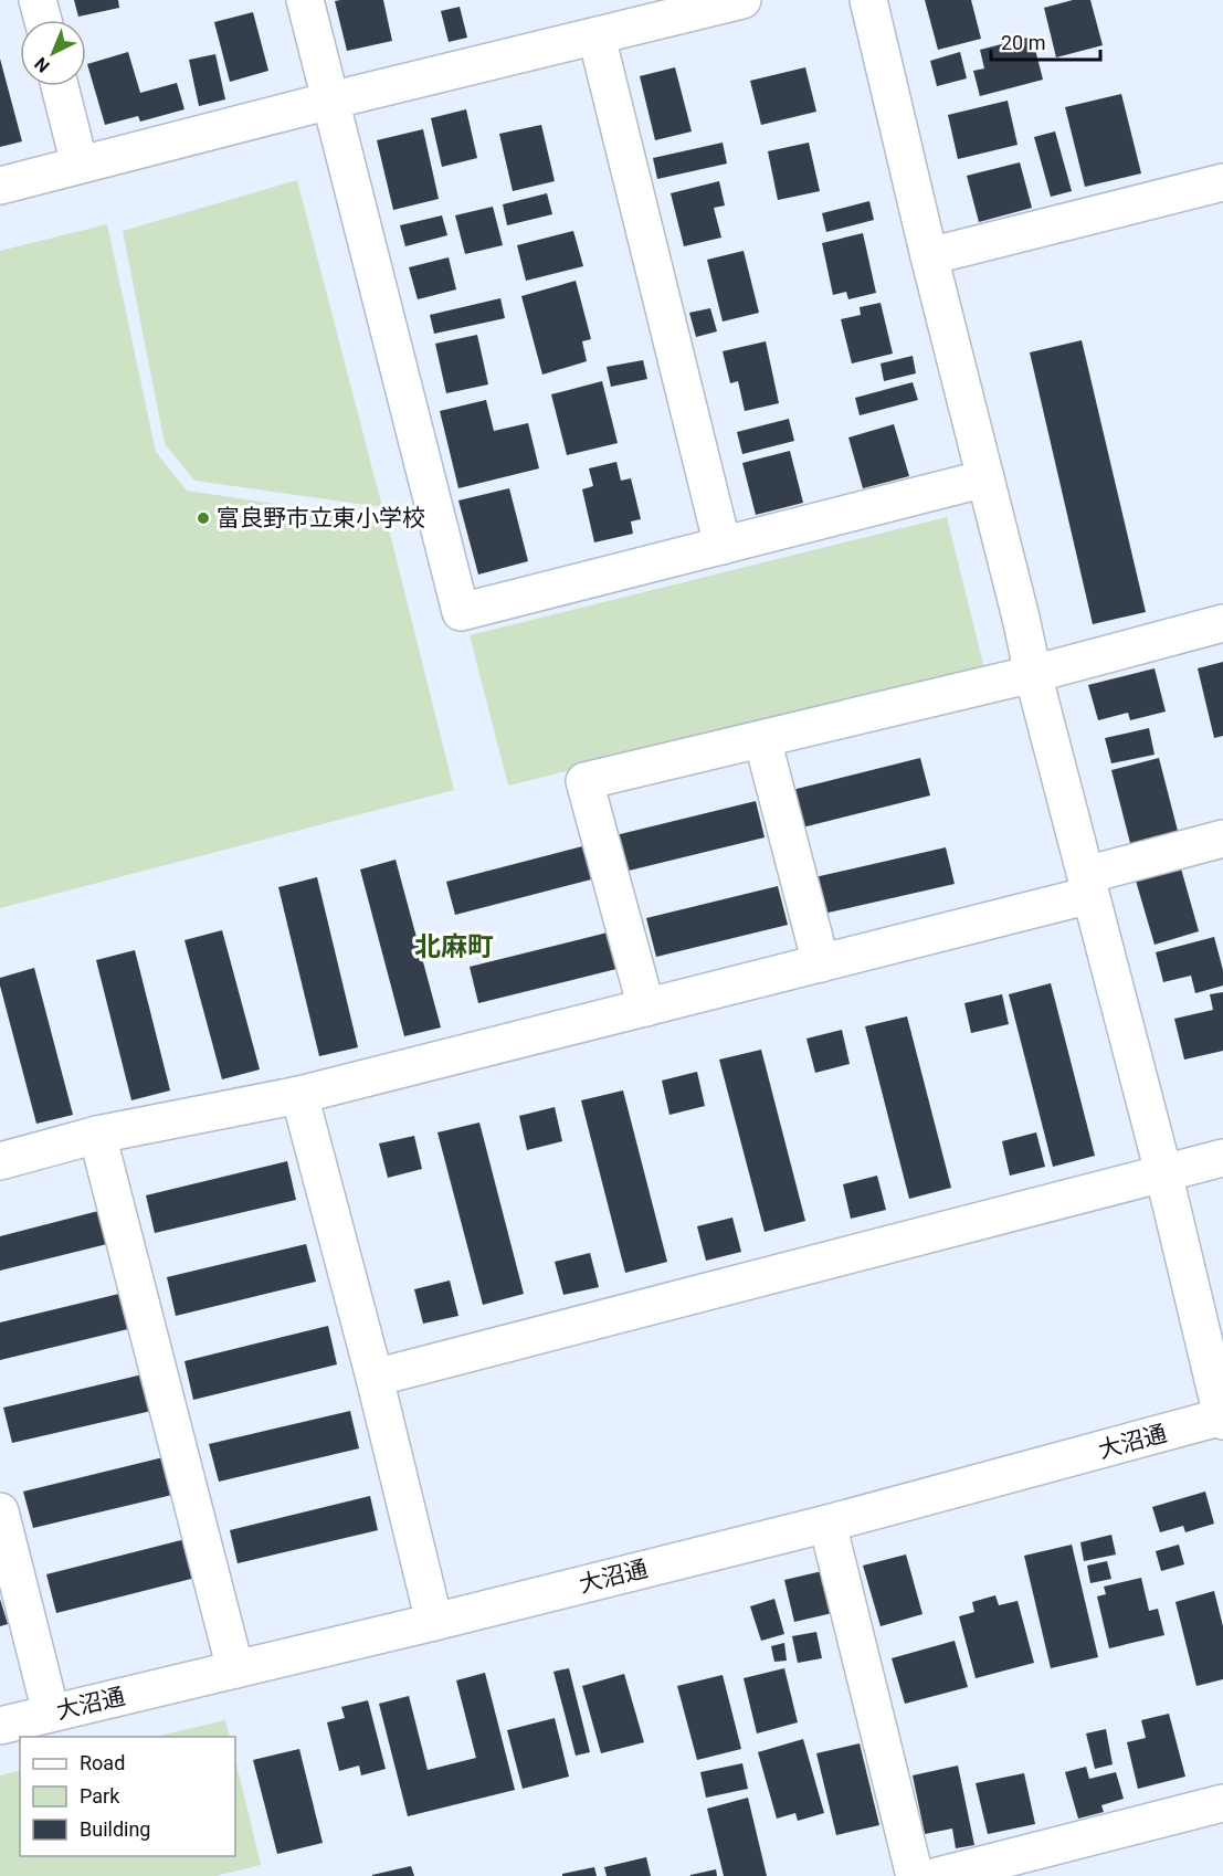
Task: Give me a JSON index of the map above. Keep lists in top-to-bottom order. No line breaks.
{"streets":{"street":["大沼通"]},"districts":["北麻町"],"places":["富良野市立東小学校"],"legend":["Road","Park","Building"],"scale_bar":"20 m","north":"bottom left"}
